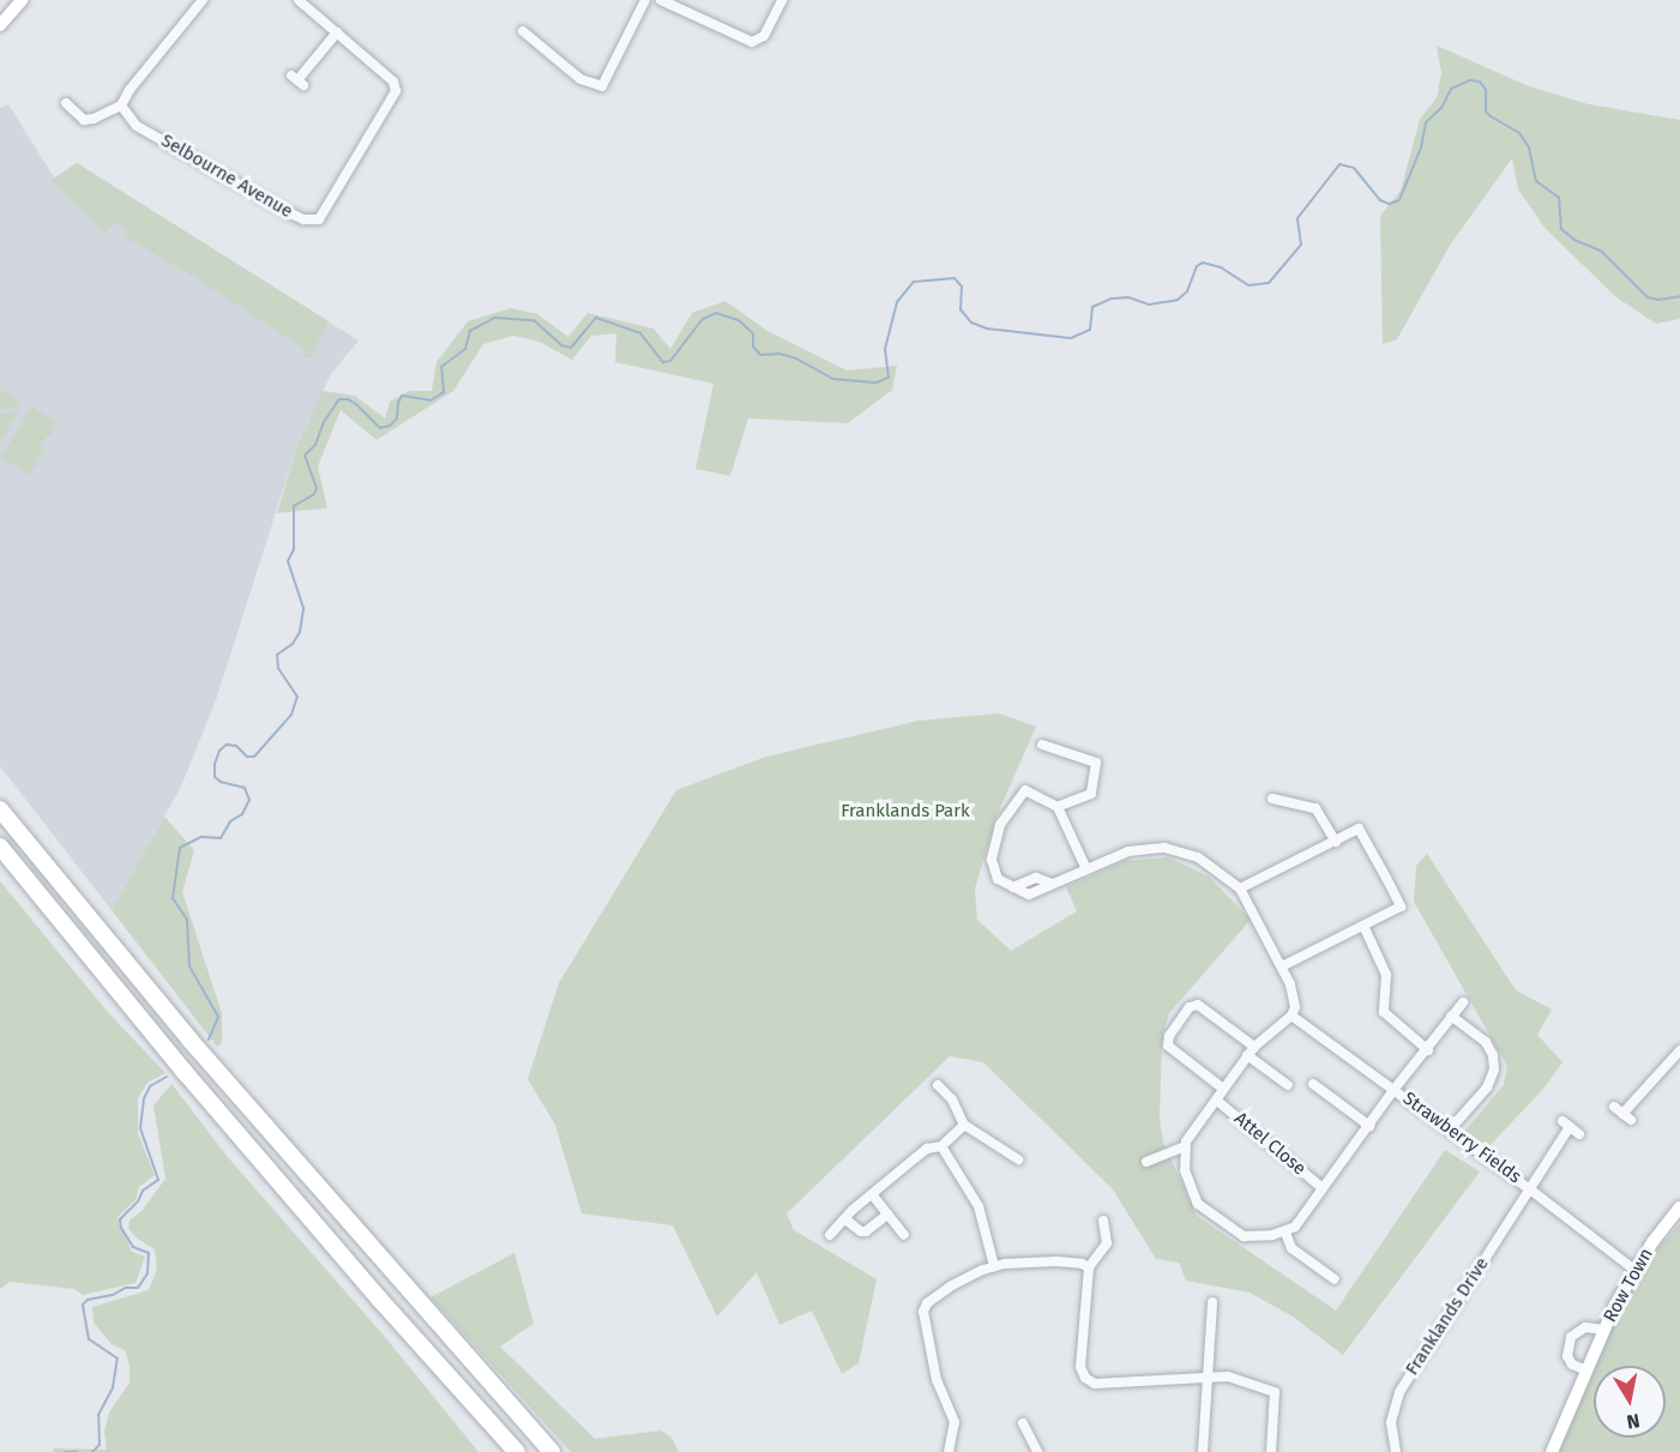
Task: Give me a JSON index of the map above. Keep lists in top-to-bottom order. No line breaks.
{"streets":{"street":["Selbourne Avenue","Strawberry Fields","Attel Close","Row Town","Franklands Drive"]},"crossings":[["Strawberry Fields","Attel Close"],["Strawberry Fields","Franklands Drive"]],"parks":["Franklands Park"],"north":"bottom"}
